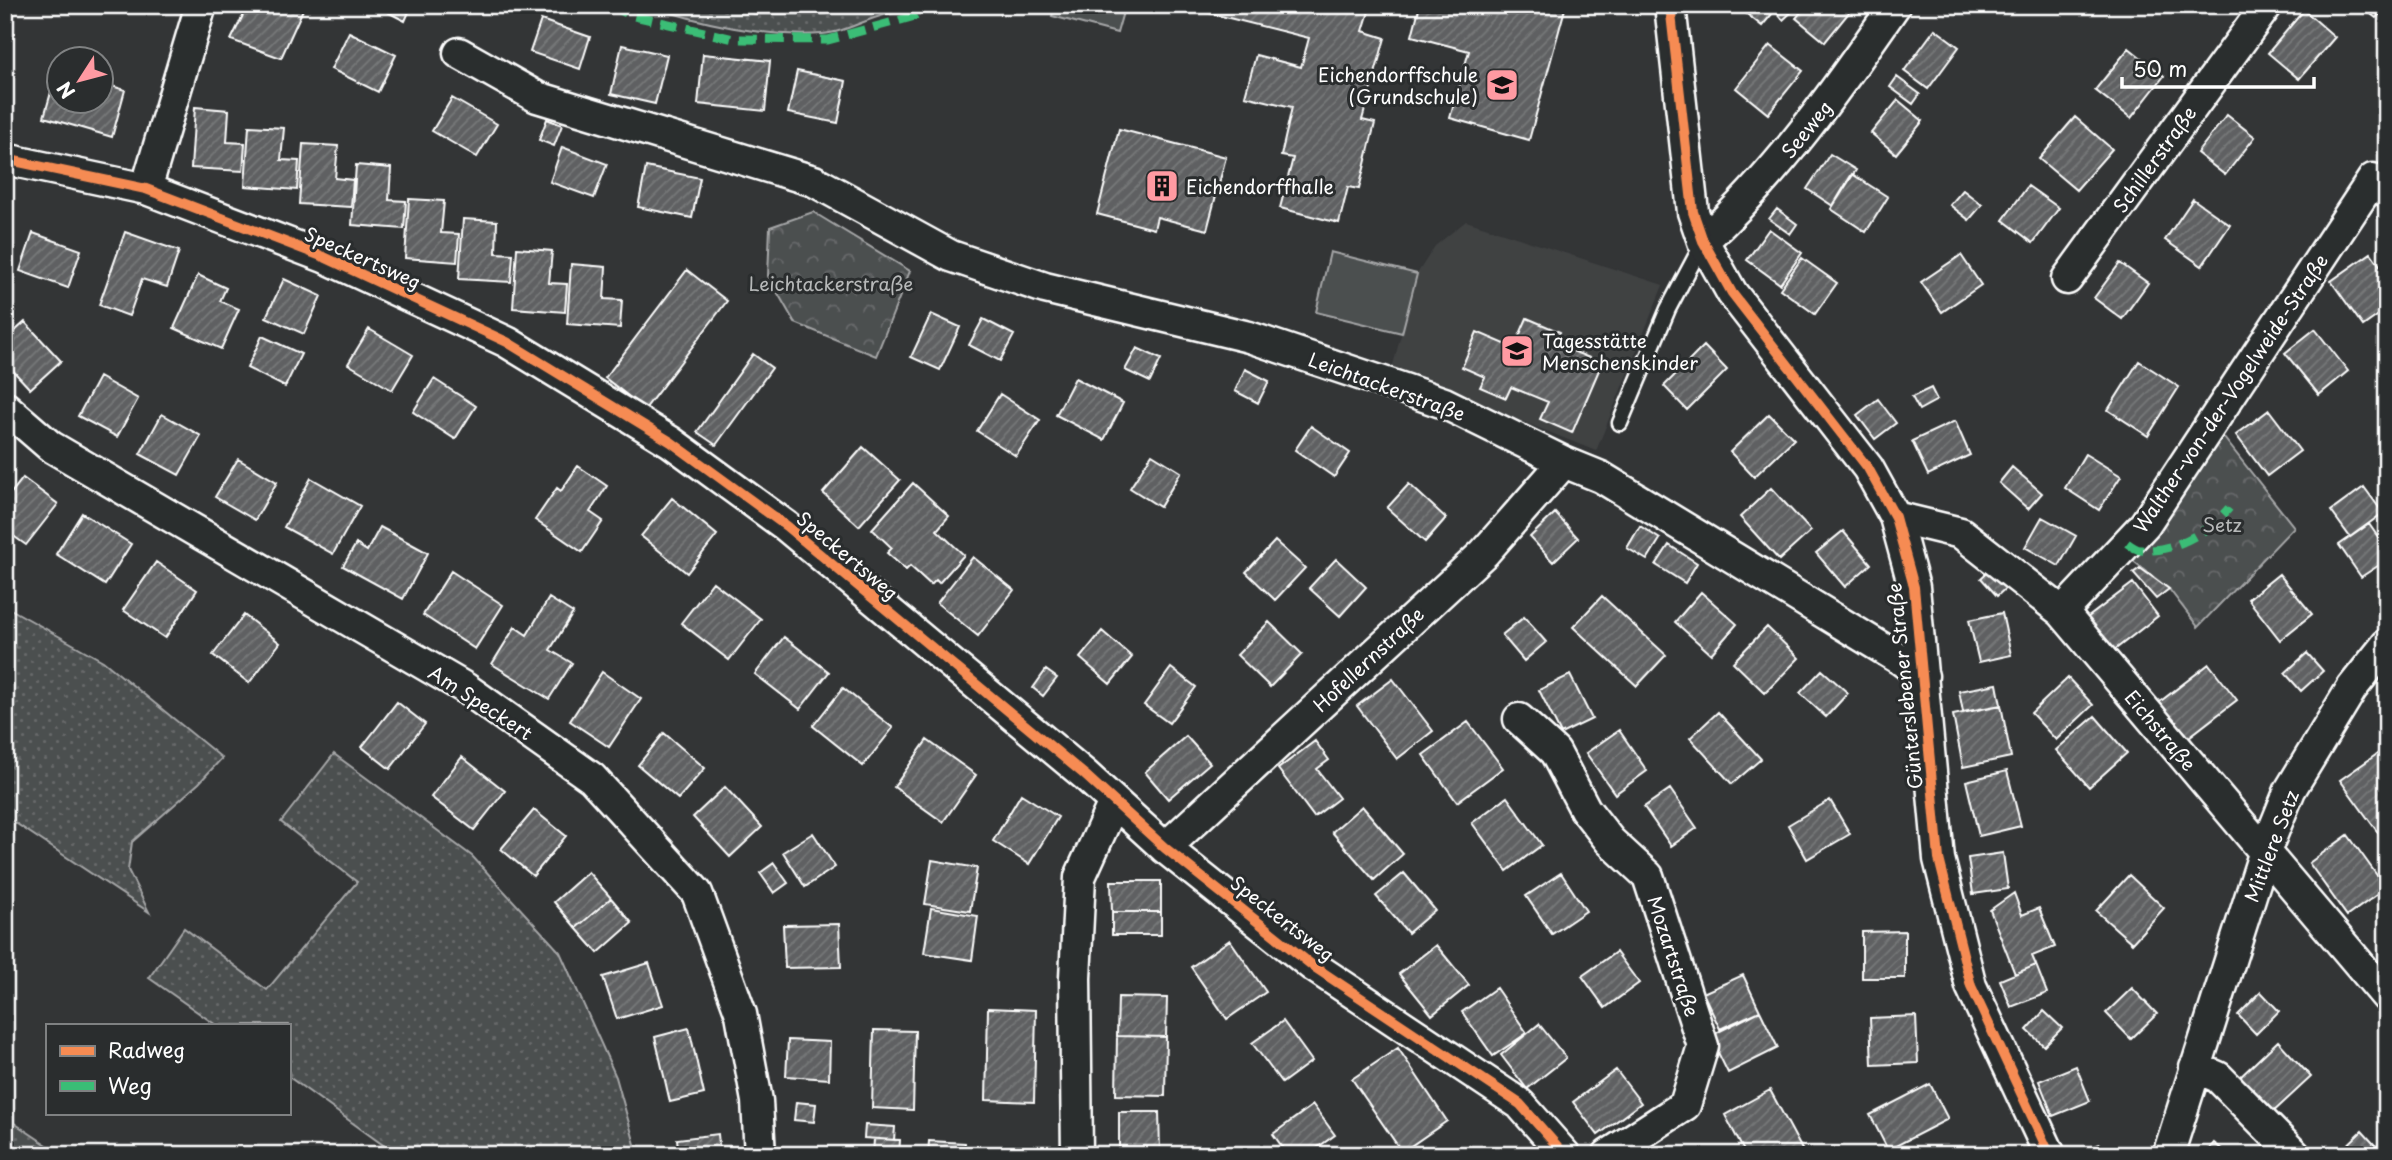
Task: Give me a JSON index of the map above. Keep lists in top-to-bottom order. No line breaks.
{"streets":{"street":["Seeweg","Schillerstraße","Speckertsweg","Leichtackerstraße","Walther-von-der-Vogelweide-Straße","Hofellernstraße","Günterslebener Straße","Am Speckert","Eichstraße","Mittlere Setz","Mozartstraße"]},"crossings":[["Seeweg","Günterslebener Straße"],["Speckertsweg","Hofellernstraße"],["Leichtackerstraße","Hofellernstraße"],["Leichtackerstraße","Günterslebener Straße"],["Walther-von-der-Vogelweide-Straße","Eichstraße"],["Günterslebener Straße","Eichstraße"],["Eichstraße","Mittlere Setz"]],"parks":["Leichtackerstraße","Setz"],"places":{"school or university":["Eichendorffschule (Grundschule)","Tagesstätte Menschenskinder"],"building":["Eichendorffhalle"]},"legend":["Radweg","Weg"],"scale_bar":"50 m","north":"bottom left"}
